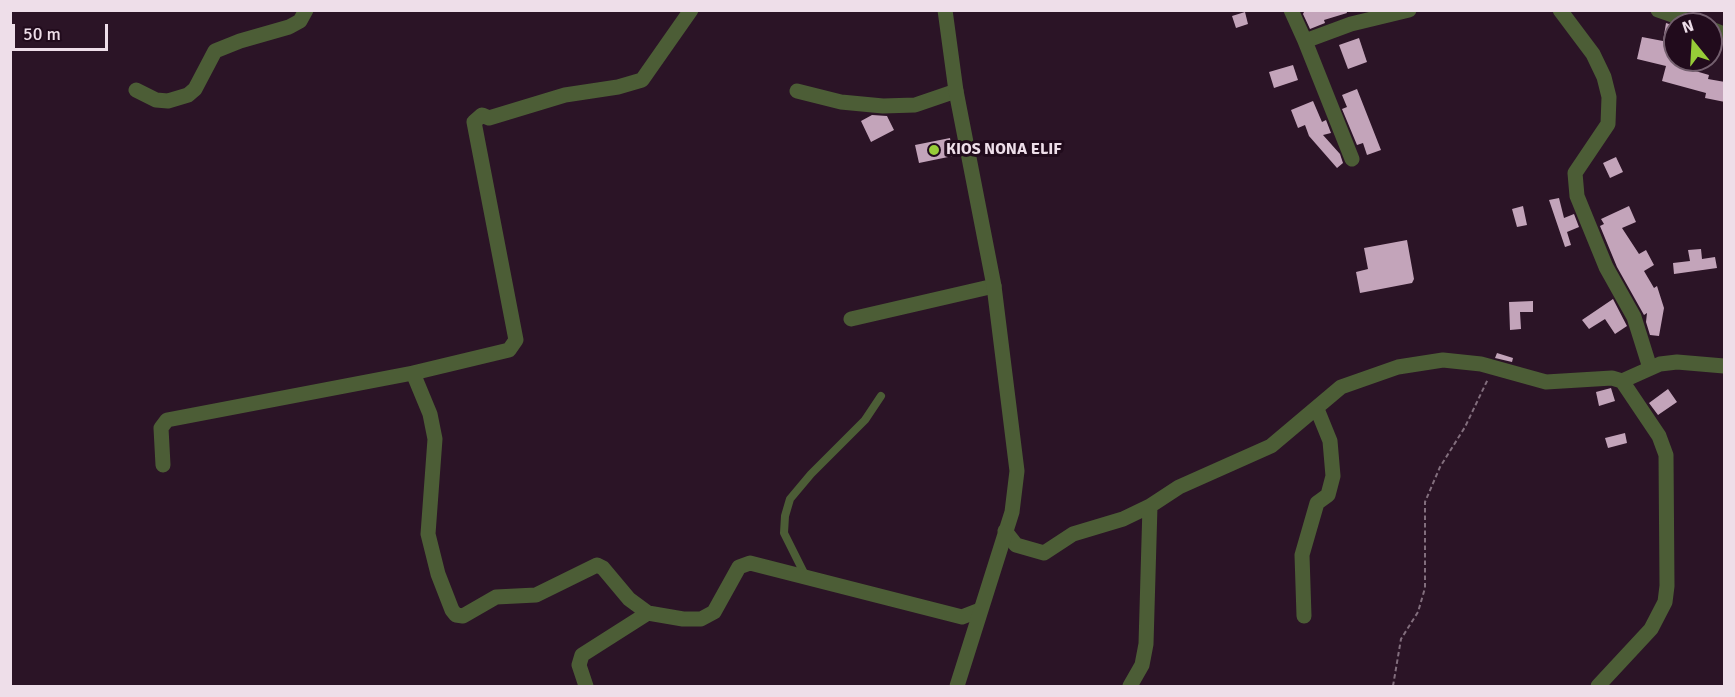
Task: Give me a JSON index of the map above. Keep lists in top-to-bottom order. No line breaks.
{"places":["KIOS NONA ELIF"],"scale_bar":"50 m","north":"top"}
